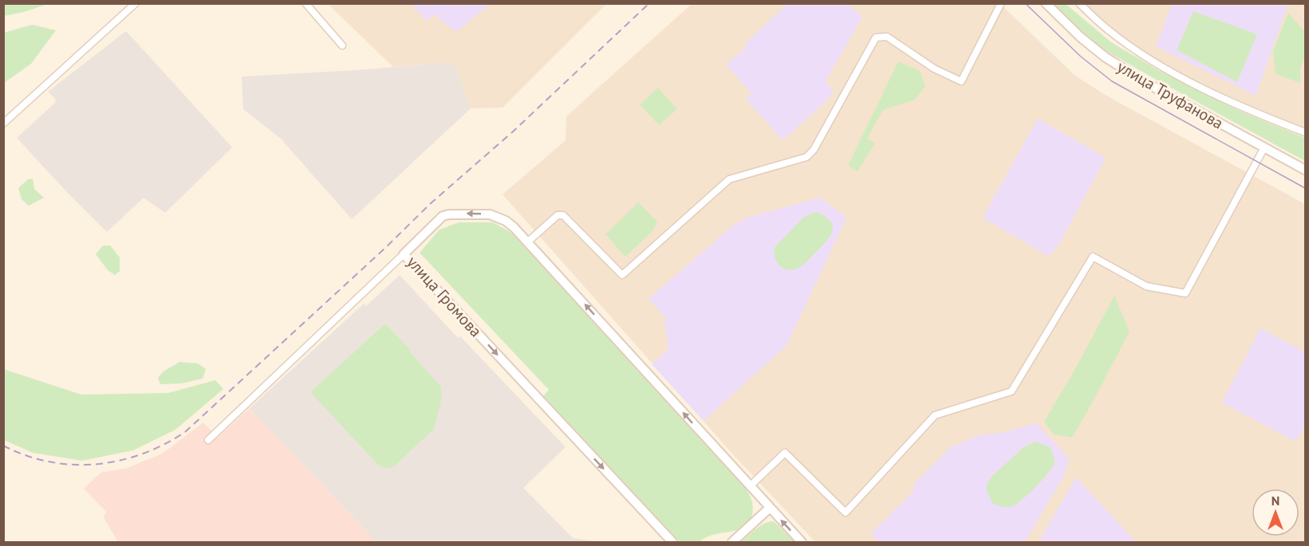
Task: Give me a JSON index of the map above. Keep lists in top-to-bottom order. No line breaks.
{"streets":{"street":["улица Труфанова","улица Громова"]},"north":"top"}
